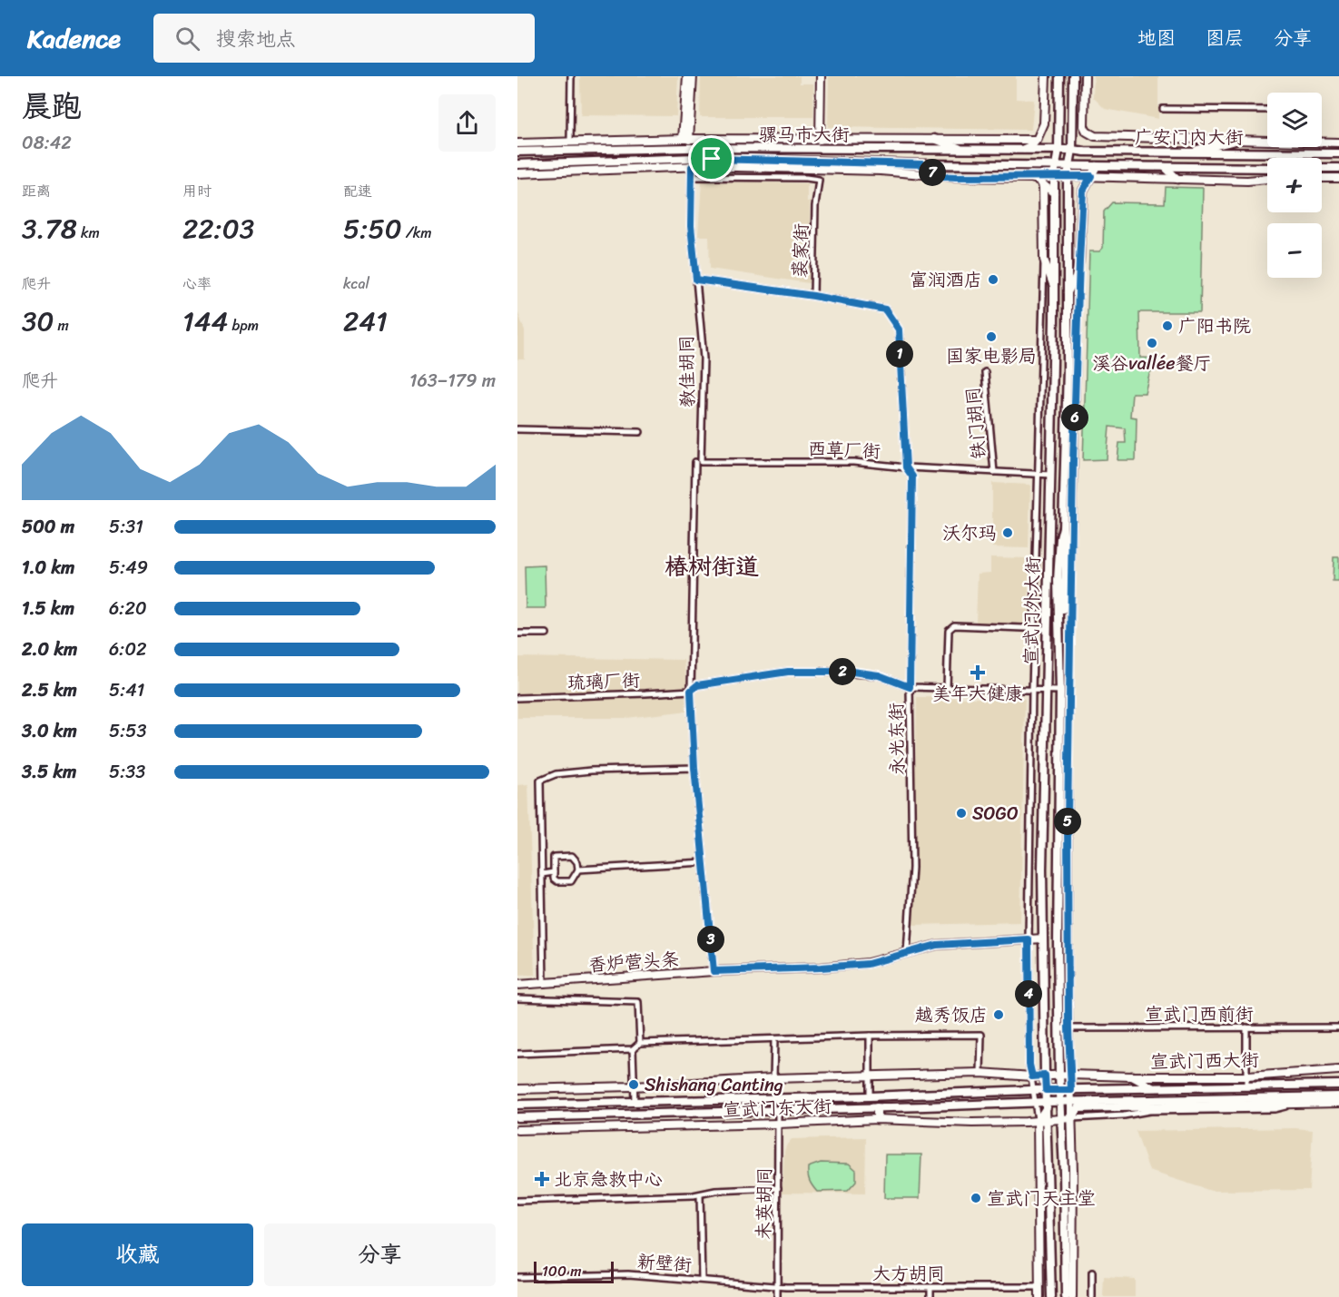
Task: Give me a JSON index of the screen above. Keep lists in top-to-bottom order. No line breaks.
{"streets":{"main road":["骡马市大街","广安门内大街","宣武门外大街","宣武门西大街","宣武门东大街"],"street":["裘家街","教佳胡同","铁门胡同","西草厂街","琉璃厂街","永光东街","香炉营头条","宣武门西前街","未英胡同","新壁街","大方胡同"]},"crossings":[["骡马市大街","广安门内大街"],["骡马市大街","教佳胡同"],["骡马市大街","宣武门外大街"],["广安门内大街","宣武门外大街"],["裘家街","教佳胡同"],["裘家街","永光东街"],["教佳胡同","西草厂街"],["教佳胡同","琉璃厂街"],["教佳胡同","永光东街"],["教佳胡同","香炉营头条"],["铁门胡同","西草厂街"],["西草厂街","宣武门外大街"],["西草厂街","永光东街"],["宣武门外大街","琉璃厂街"],["宣武门外大街","香炉营头条"],["宣武门外大街","宣武门西前街"],["宣武门外大街","宣武门西大街"],["宣武门外大街","宣武门东大街"],["琉璃厂街","永光东街"],["永光东街","香炉营头条"],["宣武门西大街","宣武门东大街"],["宣武门东大街","未英胡同"],["未英胡同","新壁街"],["未英胡同","大方胡同"],["新壁街","大方胡同"]],"districts":["椿树街道"],"places":{"other":["富润酒店","广阳书院","国家电影局","溪谷vallée餐厅","沃尔玛","SOGO","越秀饭店","Shishang Canting","宣武门天主堂"],"health":["美年大健康","北京急救中心"]},"scale_bar":"100 m","page":{"header":"Kadence","search":"搜索地点","nav":["地图","图层","分享"],"heading":["晨跑","08:42"],"map_buttons":["+","−"],"pins":["7","1","6","2","5","3","4"],"stats":[["距离","3.78 km"],["用时","22:03"],["配速","5:50 /km"],["爬升","30 m"],["心率","144 bpm"],["kcal","241"]],"chart":["爬升","163–179 m"],"list":[{"name":"500 m","note":"5:31"},{"name":"1.0 km","note":"5:49"},{"name":"1.5 km","note":"6:20"},{"name":"2.0 km","note":"6:02"},{"name":"2.5 km","note":"5:41"},{"name":"3.0 km","note":"5:53"},{"name":"3.5 km","note":"5:33"}],"buttons":["收藏","分享"],"scale":"100 m"}}
